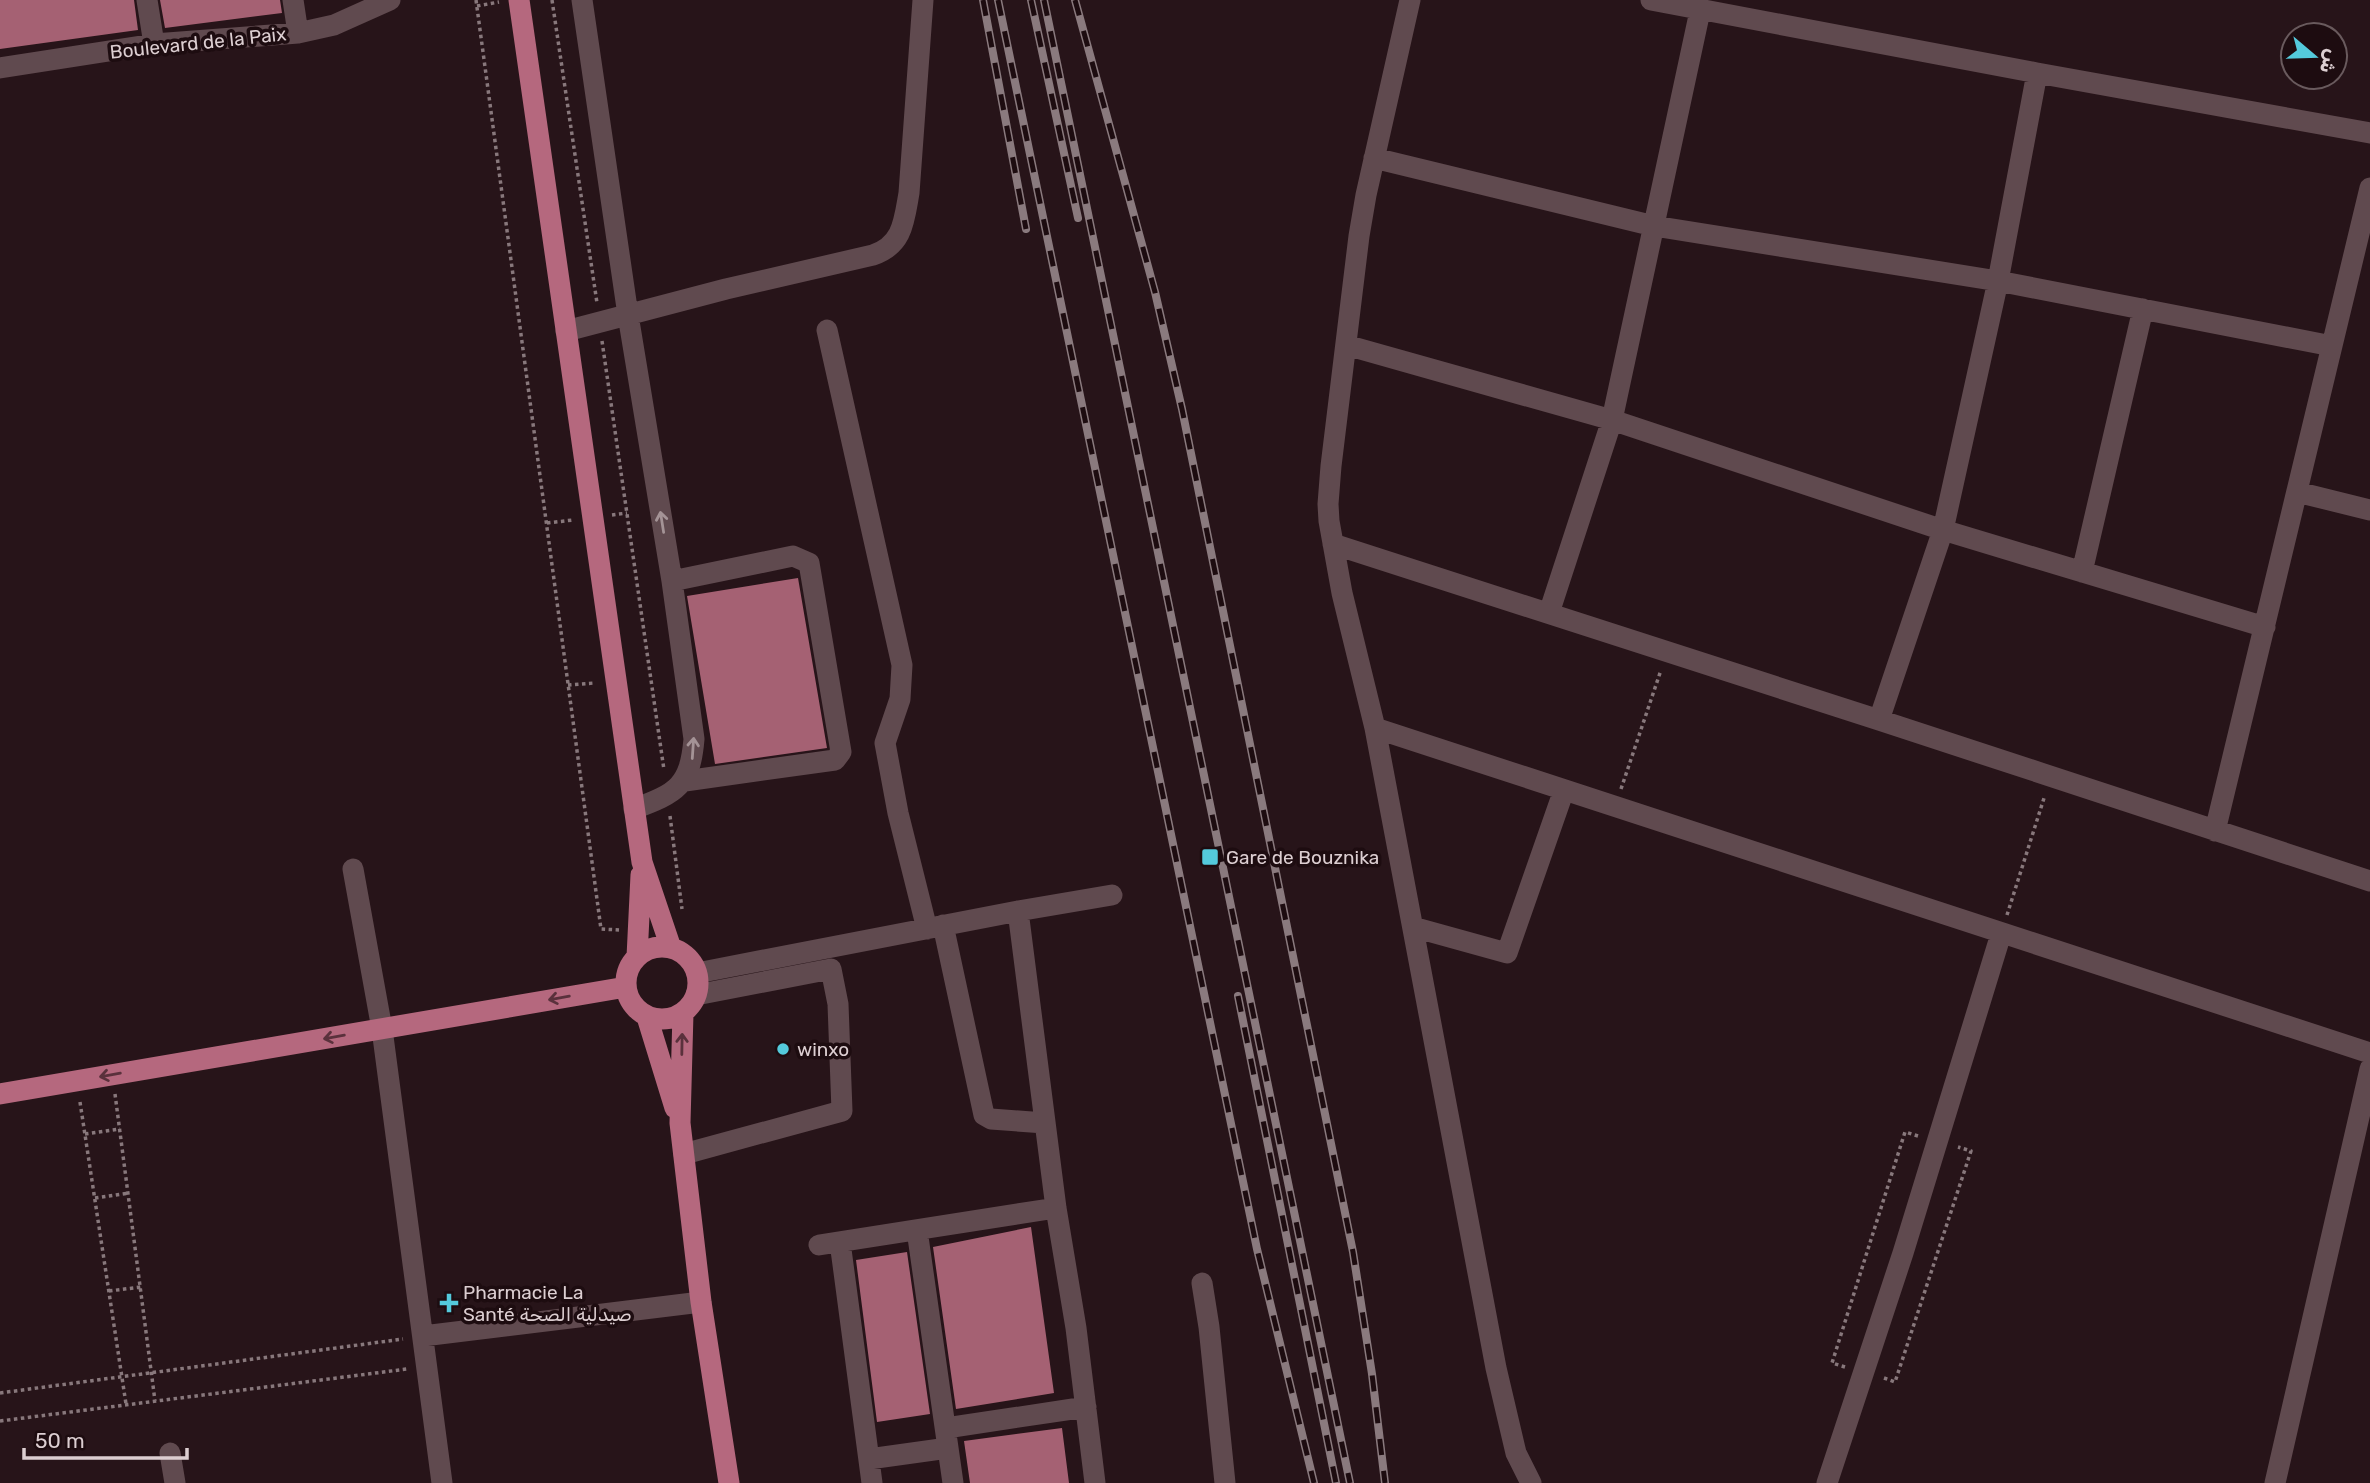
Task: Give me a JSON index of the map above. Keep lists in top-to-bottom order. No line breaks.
{"streets":{"street":["Boulevard de la Paix"]},"places":{"transit":["Gare de Bouznika"],"other":["winxo"],"health":["Pharmacie La Santé صيدلية الصحة"]},"scale_bar":"50 m","north":"right"}
